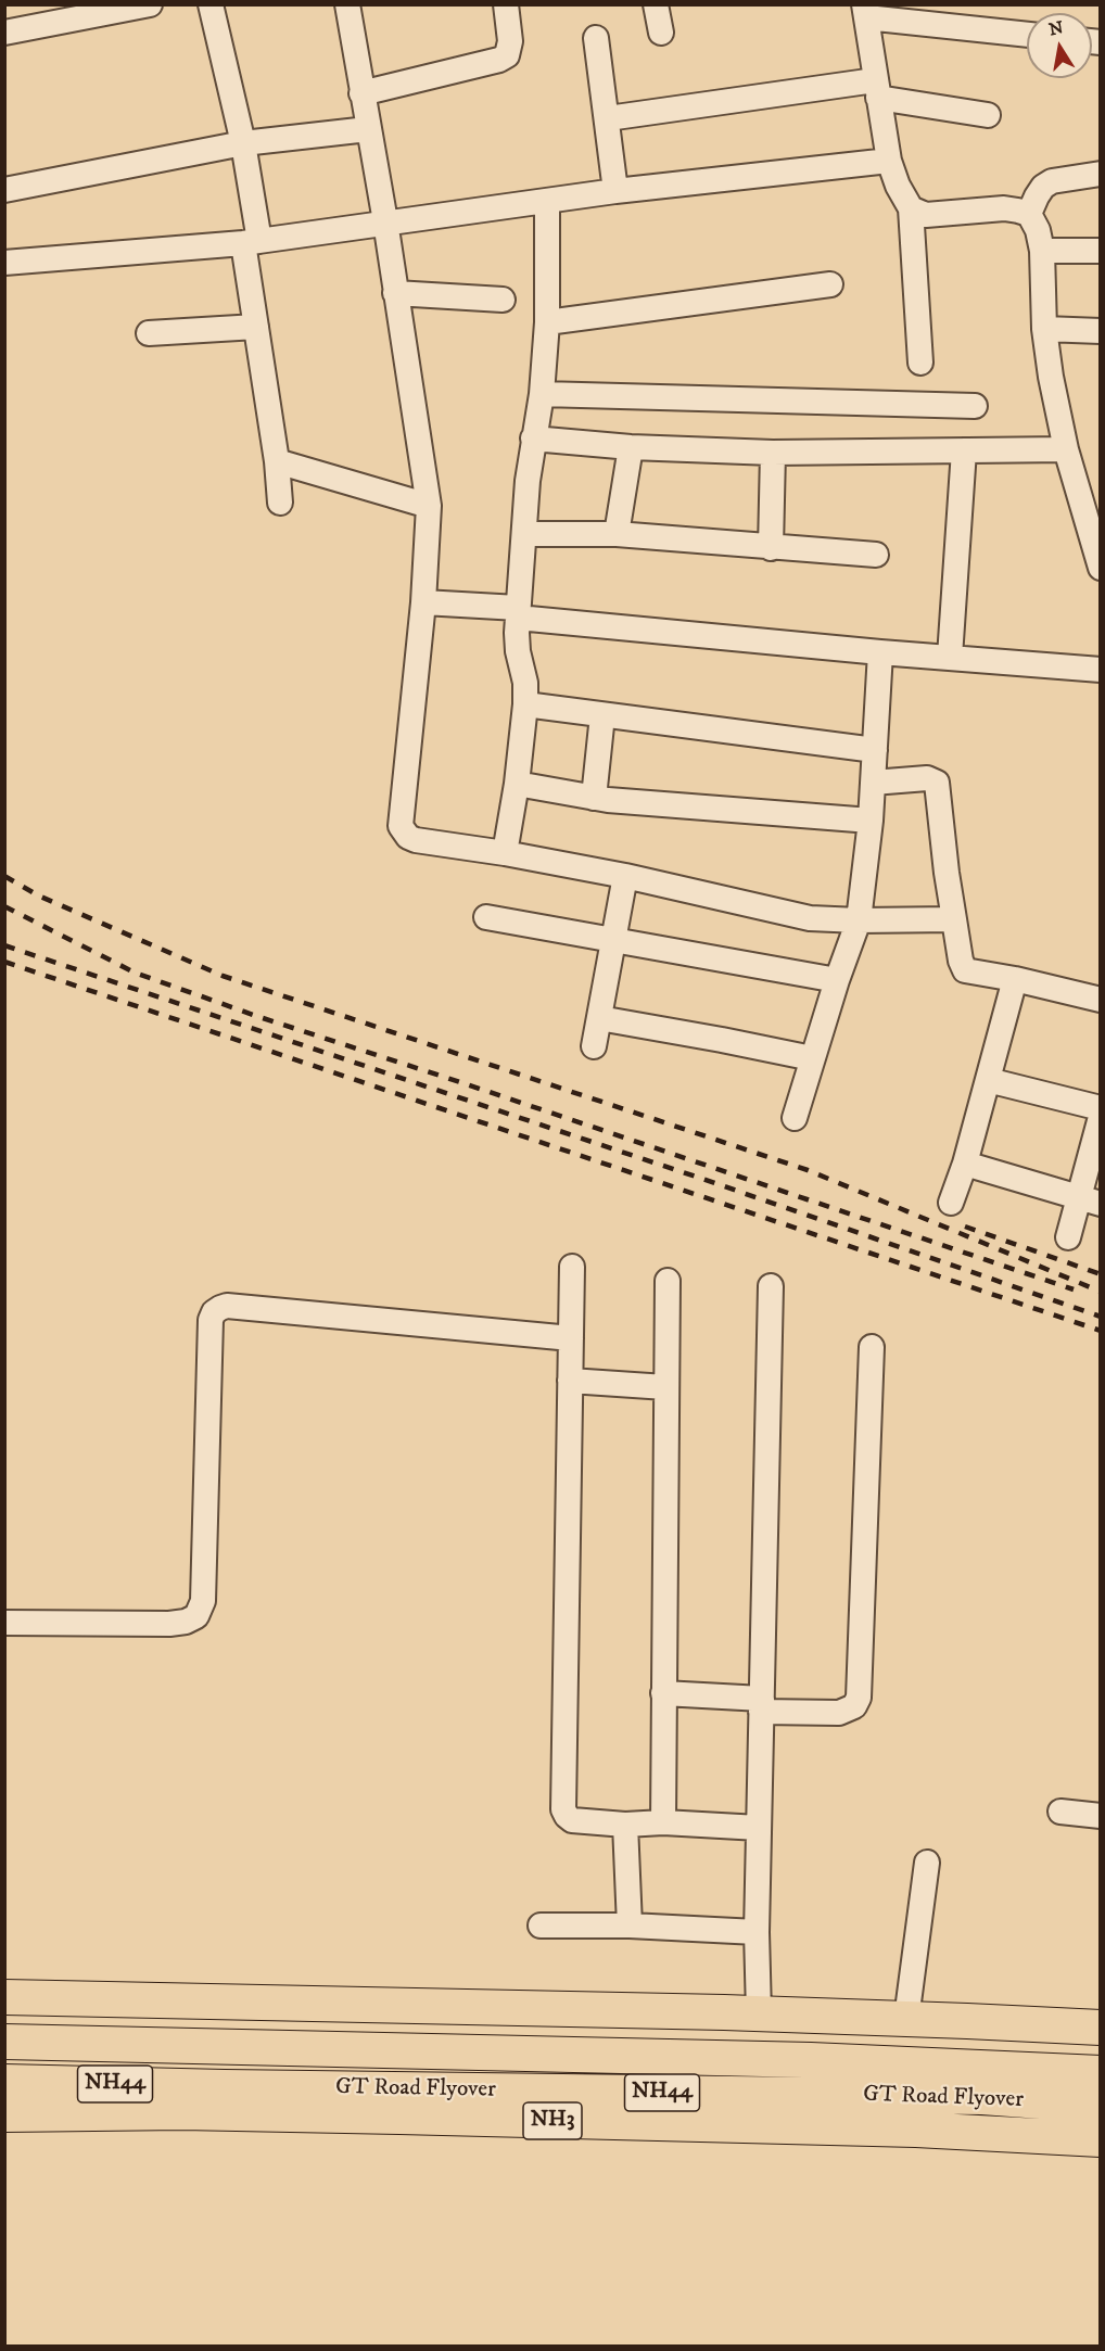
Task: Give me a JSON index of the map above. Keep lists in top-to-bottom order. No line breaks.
{"streets":{"highway":["NH44","GT Road Flyover","NH3"]},"crossings":[["NH44","GT Road Flyover"]],"north":"top"}
